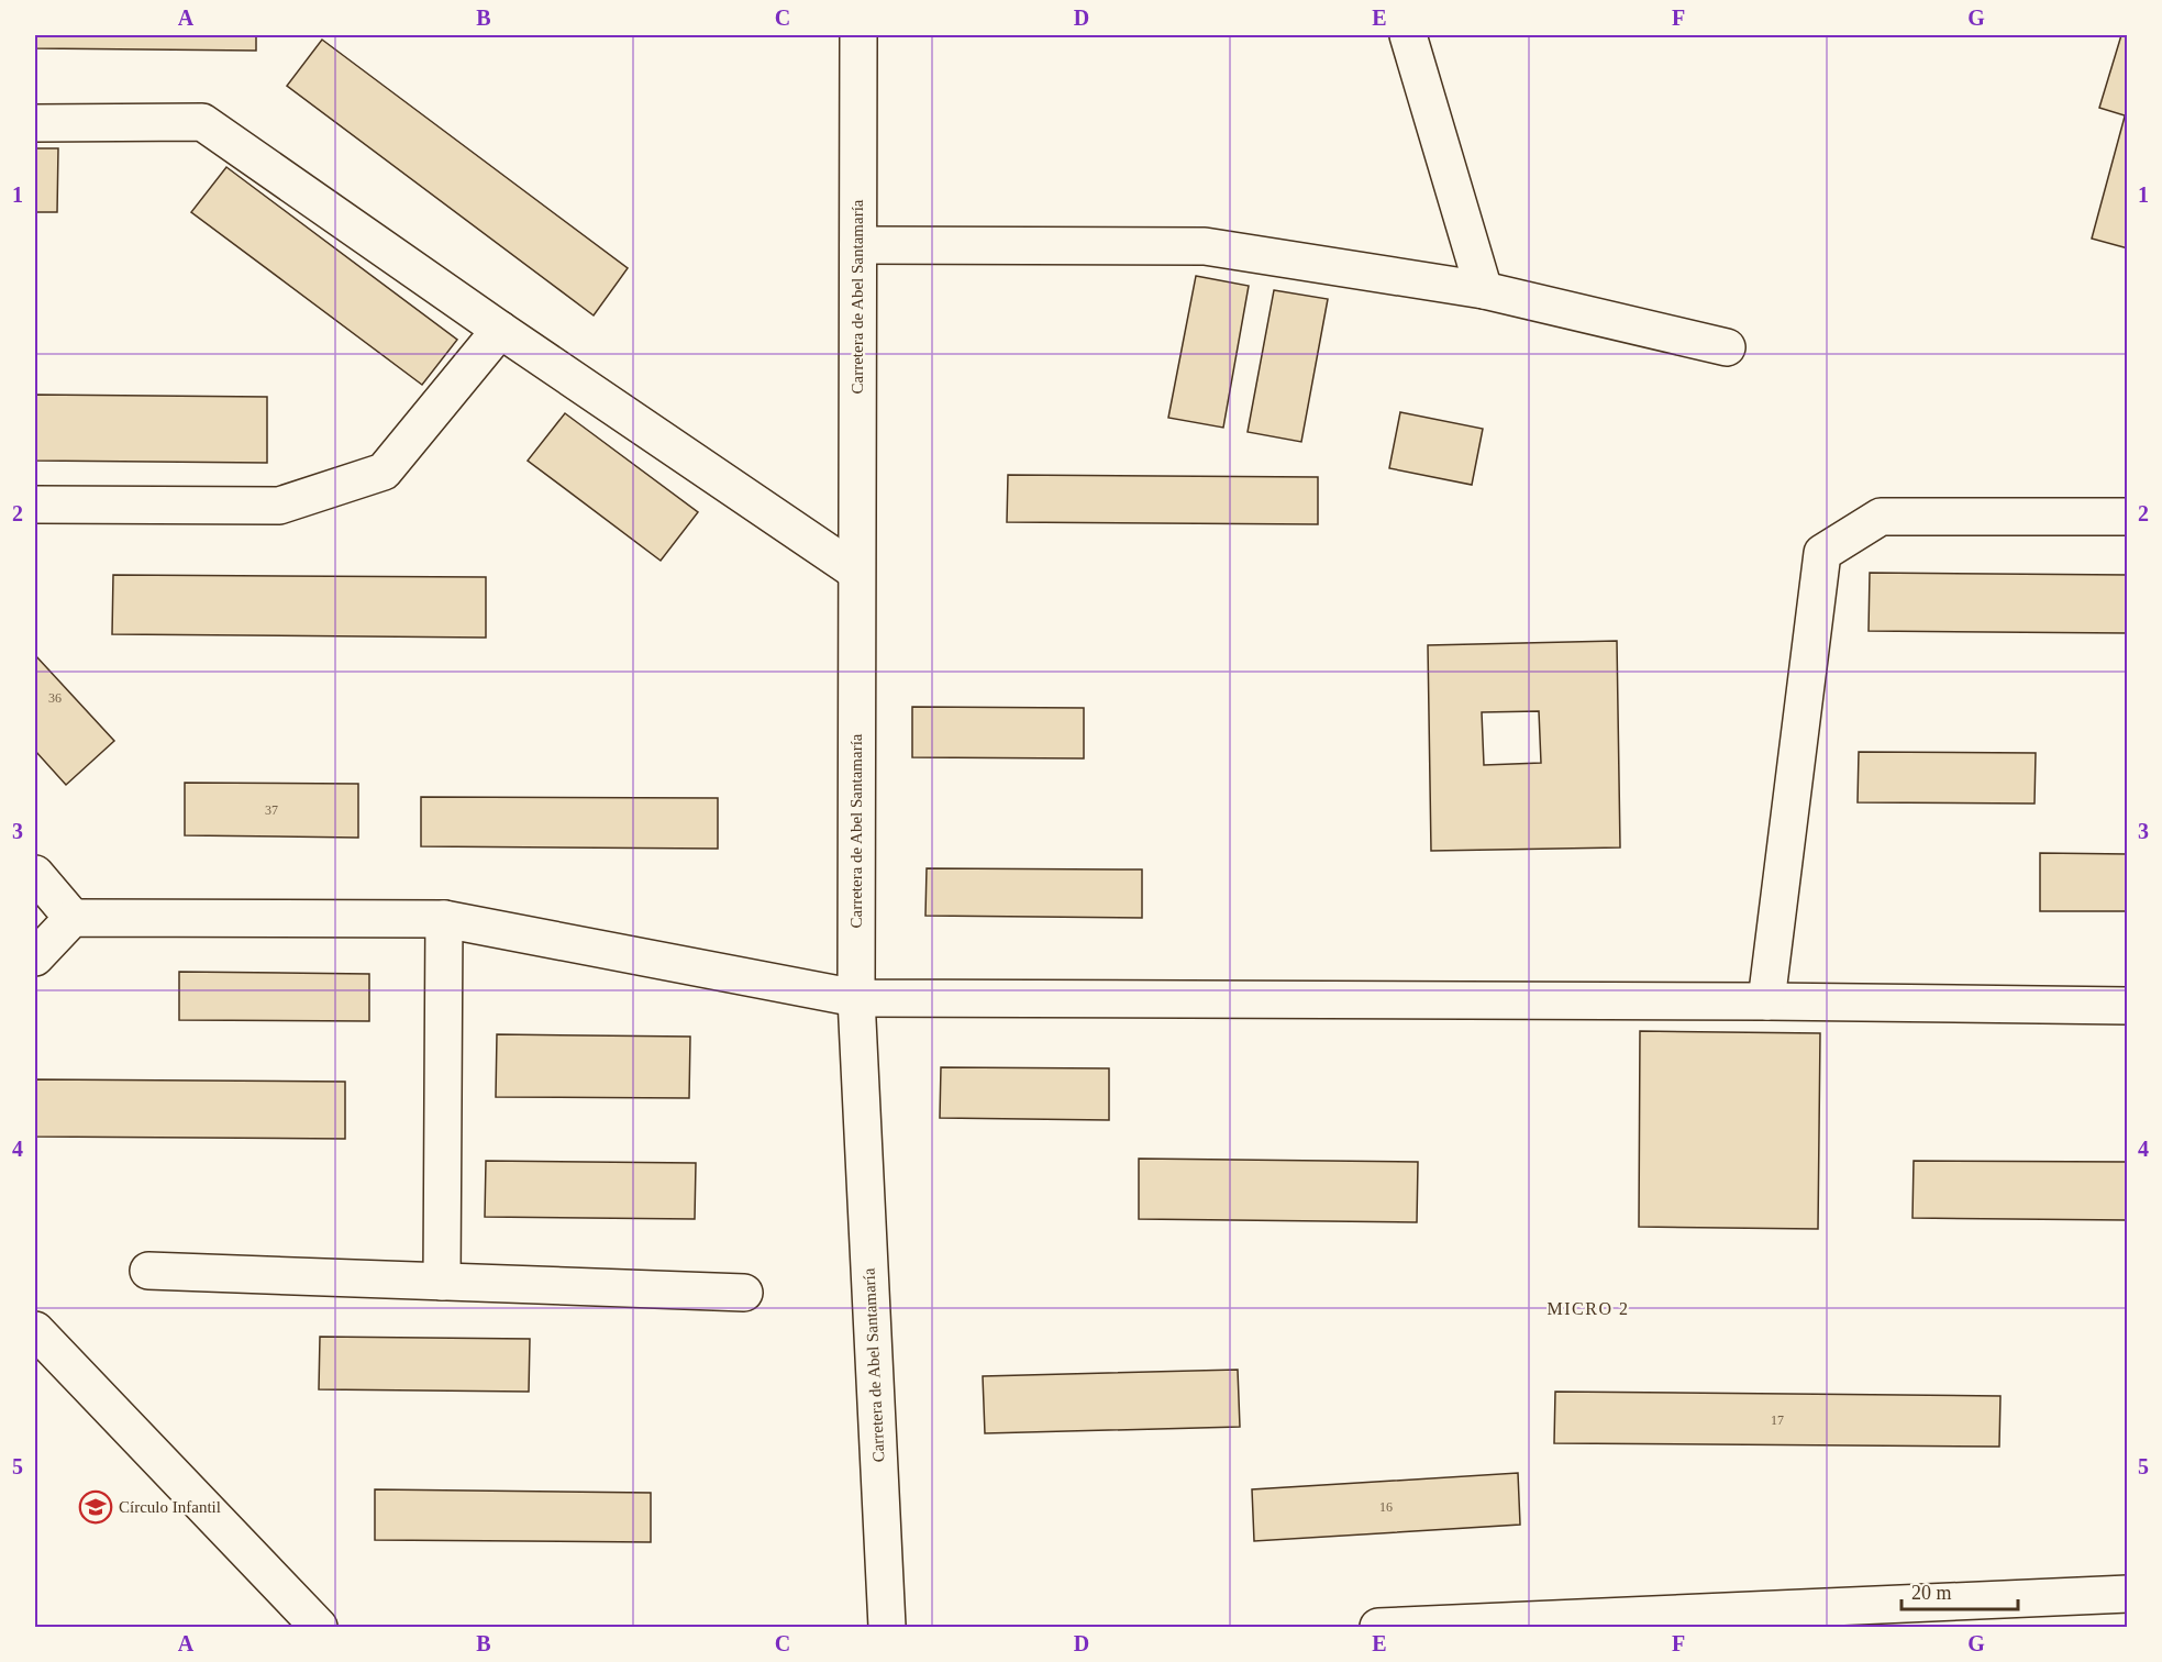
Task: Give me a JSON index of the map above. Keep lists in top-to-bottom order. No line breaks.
{"streets":{"street":["Carretera de Abel Santamaría"]},"districts":["MICRO 2"],"places":{"school or university":["Círculo Infantil"]},"house_numbers":["36","37","17","16"],"scale_bar":"20 m","grid":{"columns":["A","B","C","D","E","F","G"],"rows":["1","2","3","4","5"]}}
